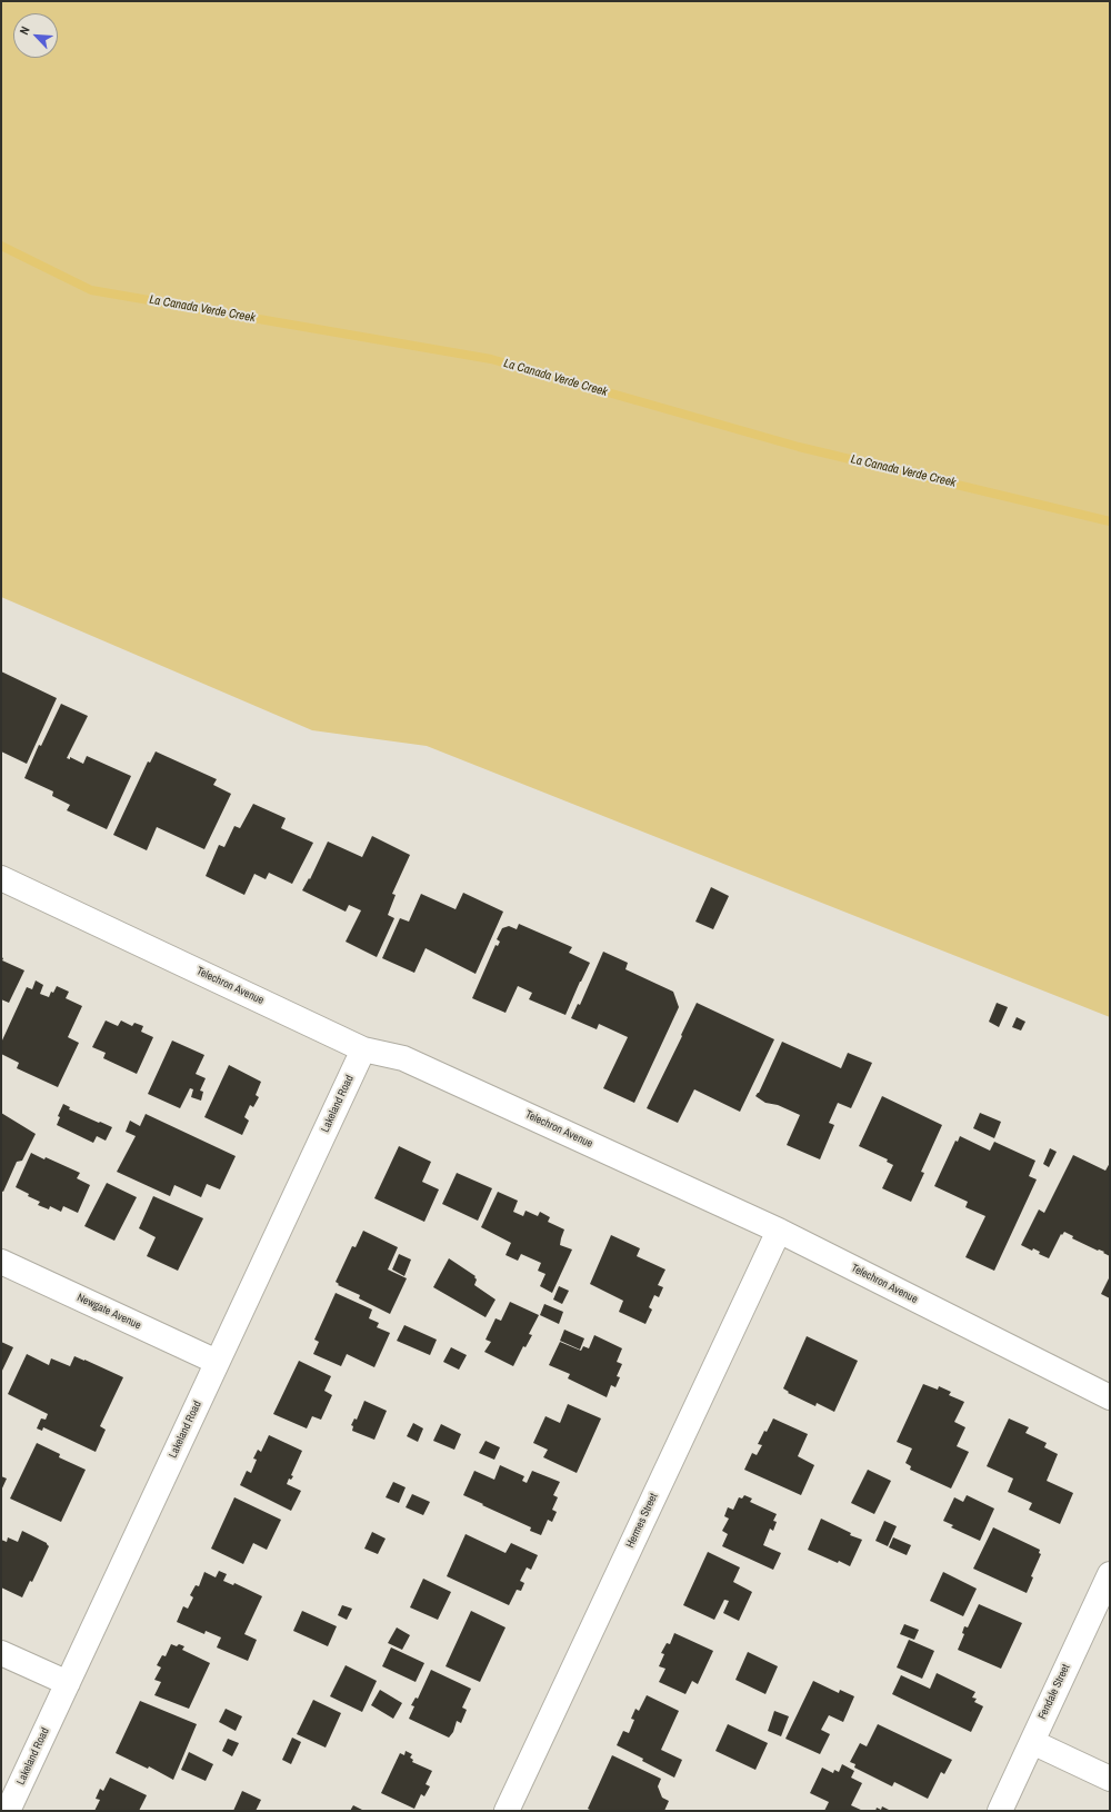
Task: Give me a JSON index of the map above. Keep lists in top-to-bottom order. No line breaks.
{"streets":{"street":["Telechron Avenue","Lakeland Road","Newgate Avenue","Hermes Street","Fendale Street"]},"crossings":[["Telechron Avenue","Lakeland Road"],["Telechron Avenue","Hermes Street"],["Lakeland Road","Newgate Avenue"]],"water":["La Canada Verde Creek"],"north":"top left"}
